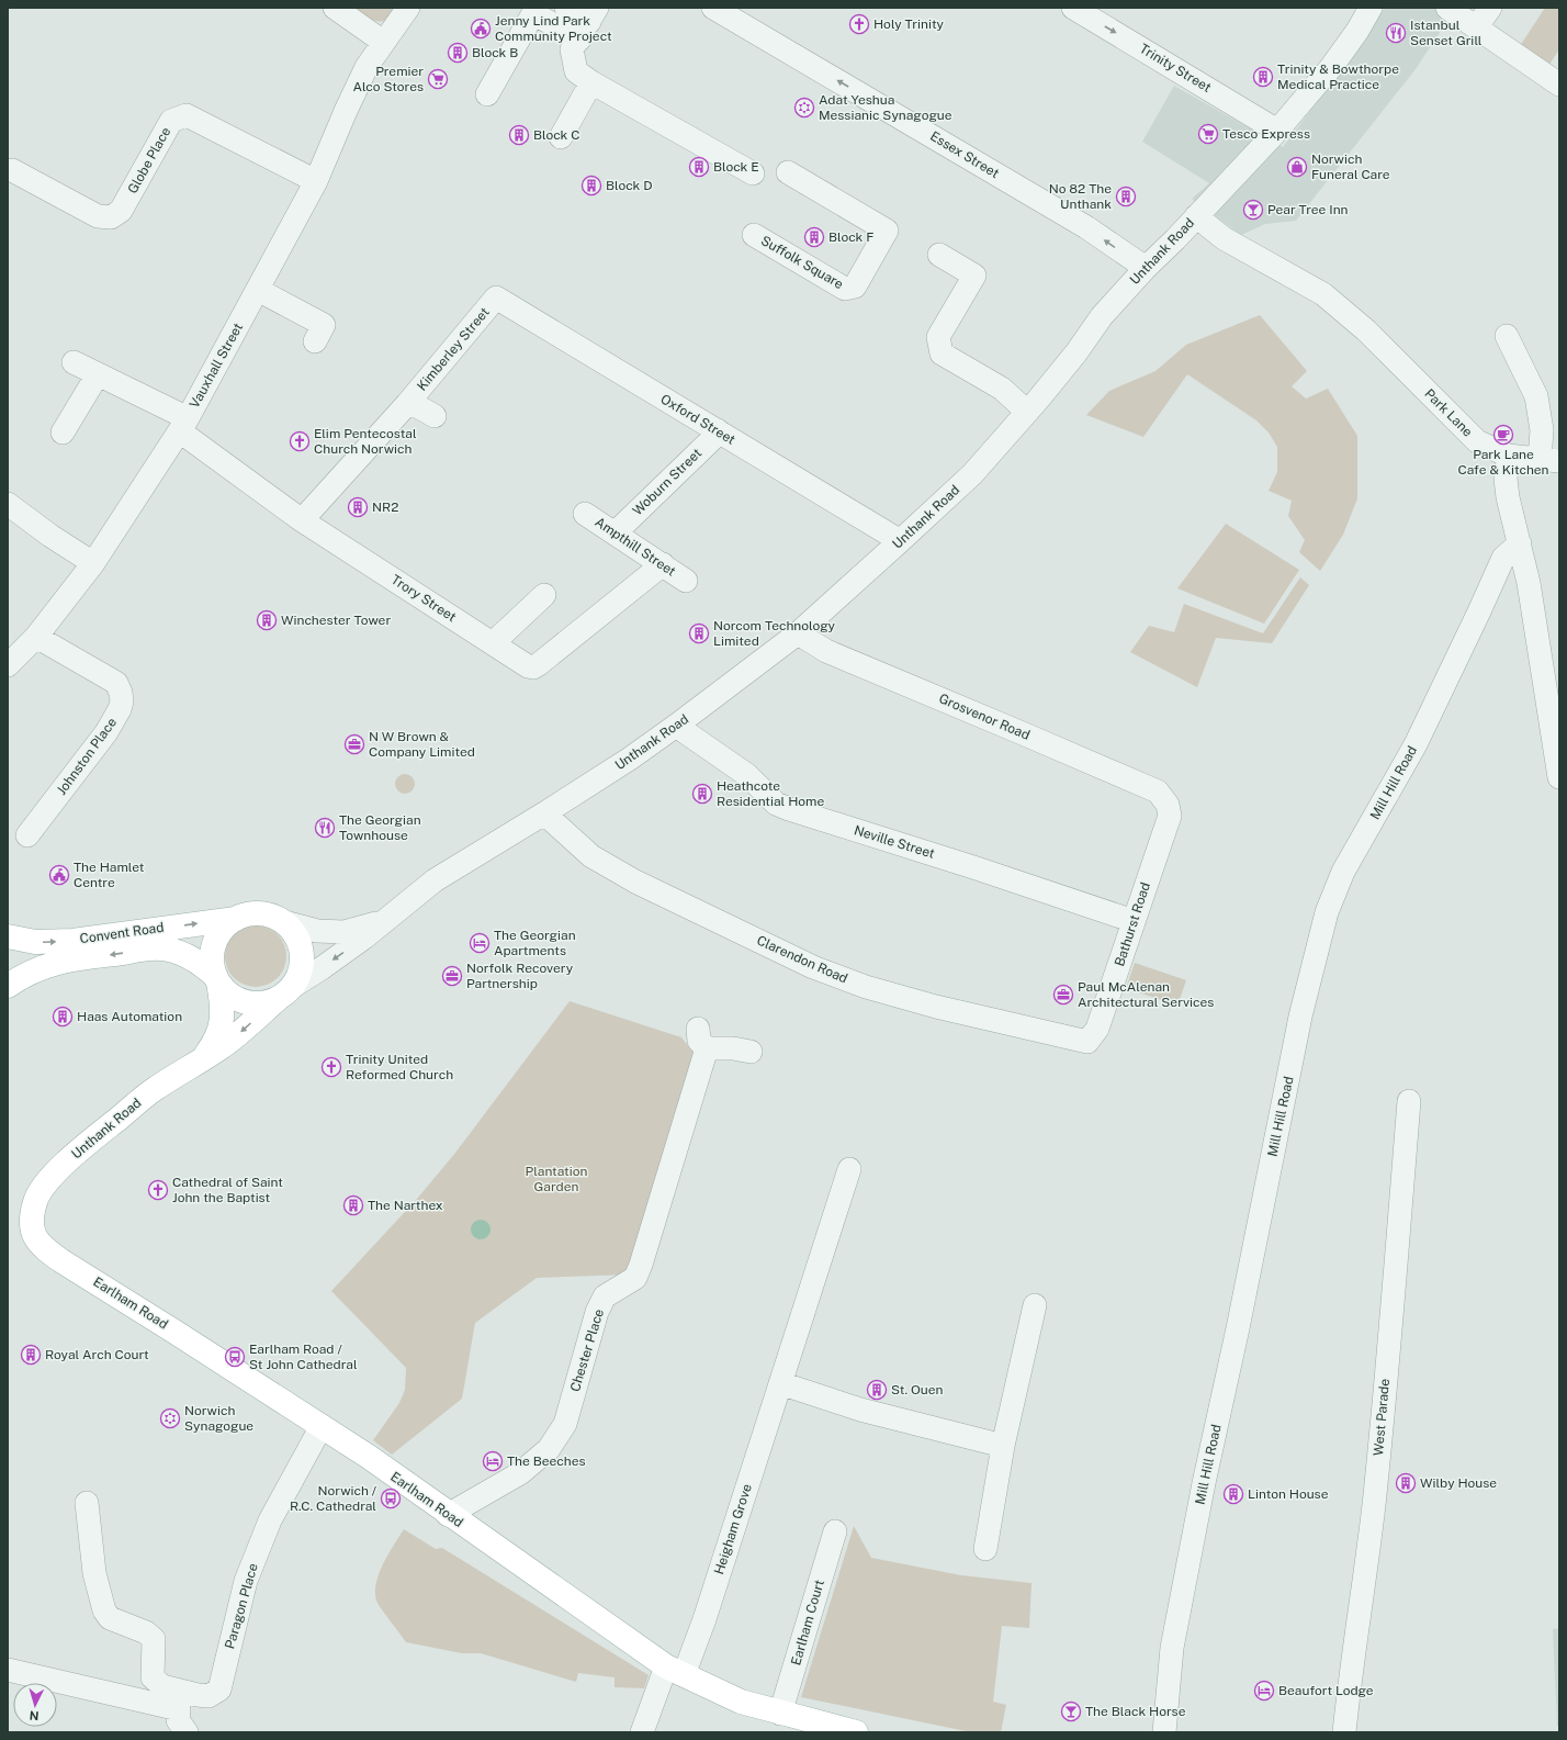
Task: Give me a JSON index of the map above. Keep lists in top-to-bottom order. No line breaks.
{"streets":{"main road":["Unthank Road","Convent Road","Earlham Road"],"street":["Trinity Street","Essex Street","Globe Place","Suffolk Square","Kimberley Street","Vauxhall Street","Park Lane","Oxford Street","Woburn Street","Ampthill Street","Trory Street","Grosvenor Road","Johnston Place","Mill Hill Road","Neville Street","Bathurst Road","Clarendon Road","Chester Place","West Parade","Heigham Grove","Paragon Place","Earlham Court"]},"crossings":[["Trinity Street","Unthank Road"],["Essex Street","Unthank Road"],["Globe Place","Vauxhall Street"],["Unthank Road","Park Lane"],["Unthank Road","Oxford Street"],["Unthank Road","Grosvenor Road"],["Unthank Road","Neville Street"],["Unthank Road","Convent Road"],["Unthank Road","Clarendon Road"],["Unthank Road","Earlham Road"],["Kimberley Street","Oxford Street"],["Kimberley Street","Trory Street"],["Vauxhall Street","Trory Street"],["Vauxhall Street","Johnston Place"],["Oxford Street","Woburn Street"],["Woburn Street","Ampthill Street"],["Ampthill Street","Trory Street"],["Grosvenor Road","Bathurst Road"],["Neville Street","Bathurst Road"],["Bathurst Road","Clarendon Road"],["Earlham Road","Chester Place"],["Earlham Road","Heigham Grove"],["Earlham Road","Paragon Place"],["Earlham Road","Earlham Court"]],"one_way":["Trinity Street","Essex Street"],"parks":["Plantation Garden"],"places":{"church":["Holy Trinity","Elim Pentecostal Church Norwich","Trinity United Reformed Church","Cathedral of Saint John the Baptist"],"public building":["Jenny Lind Park Community Project","The Hamlet Centre"],"restaurant":["Istanbul Senset Grill","The Georgian Townhouse"],"building":["Block B","Trinity & Bowthorpe Medical Practice","Block C","Block E","Block D","No 82 The Unthank","Block F","NR2","Winchester Tower","Norcom Technology Limited","Heathcote Residential Home","Haas Automation","The Narthex","Royal Arch Court","St. Ouen","Wilby House","Linton House"],"supermarket":["Premier Alco Stores","Tesco Express"],"synagogue":["Adat Yeshua Messianic Synagogue","Norwich Synagogue"],"shop":["Norwich Funeral Care"],"bar":["Pear Tree Inn","The Black Horse"],"cafe":["Park Lane Cafe & Kitchen"],"office":["N W Brown & Company Limited","Norfolk Recovery Partnership","Paul McAlenan Architectural Services"],"hotel":["The Georgian Apartments","The Beeches","Beaufort Lodge"],"bus stop":["Earlham Road / St John Cathedral","Norwich / R.C. Cathedral"]},"north":"bottom"}
